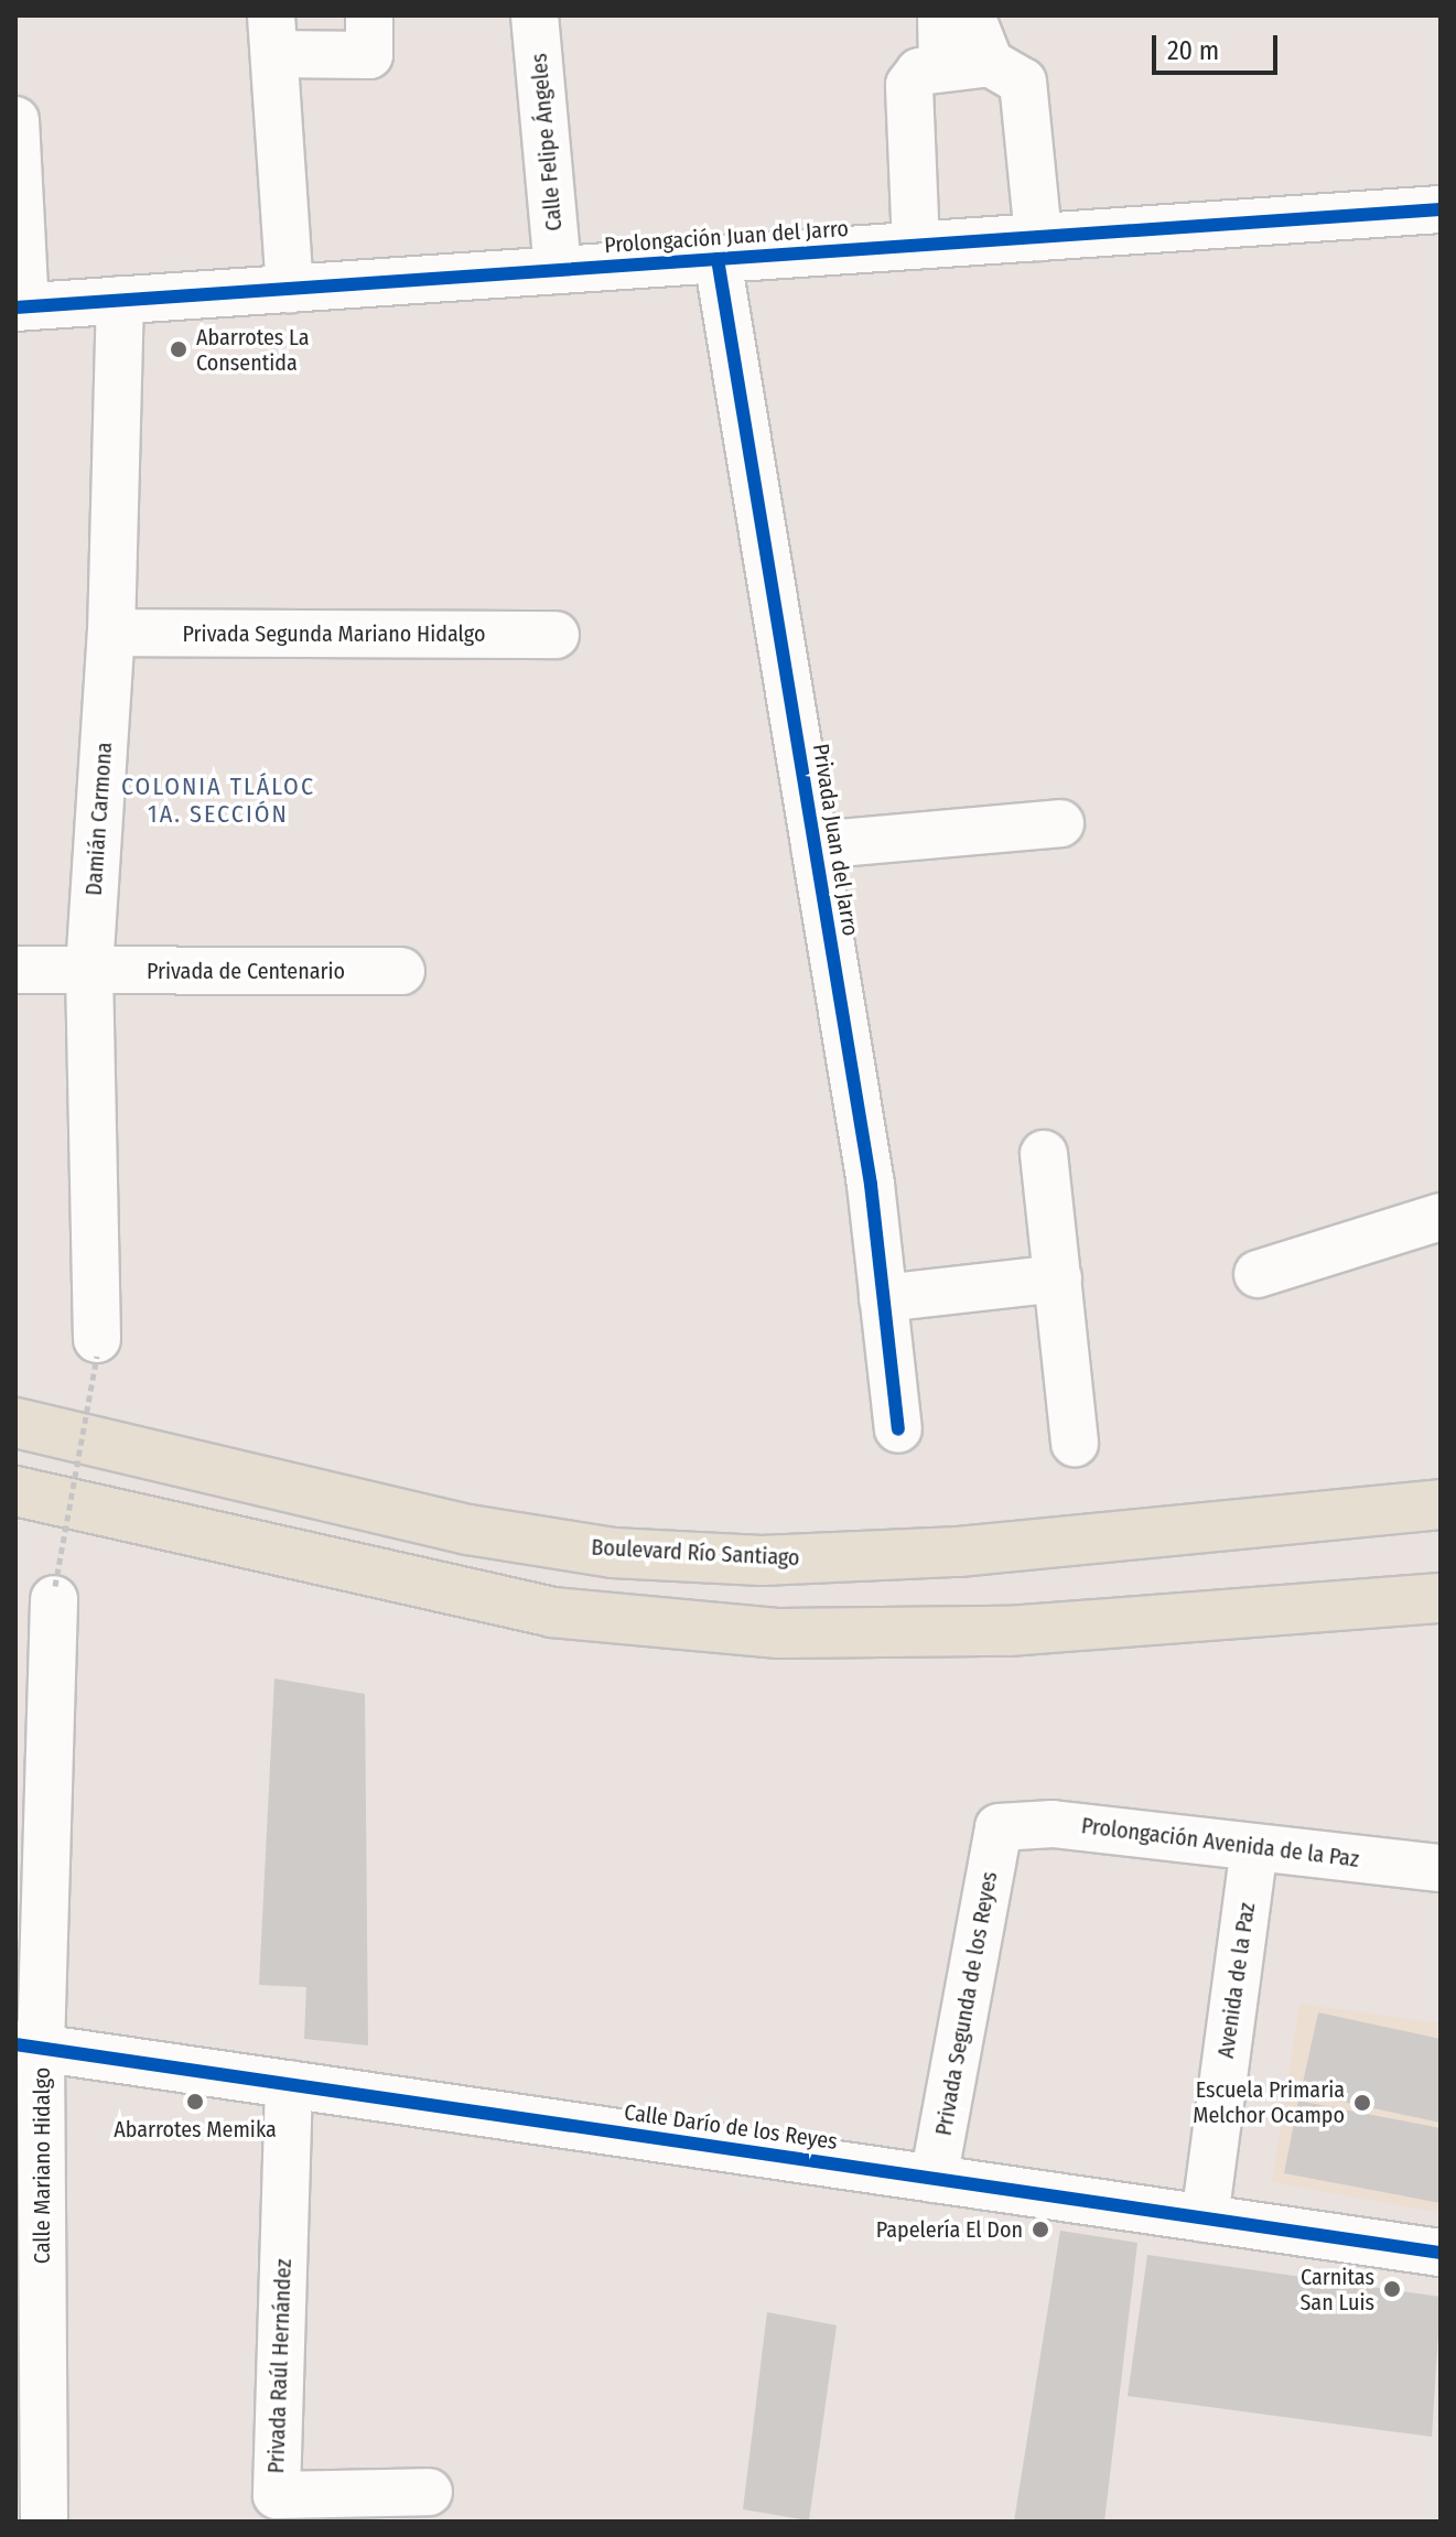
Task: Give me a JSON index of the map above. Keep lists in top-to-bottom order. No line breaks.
{"streets":{"main road":["Boulevard Río Santiago"],"street":["Calle Felipe Ángeles","Prolongación Juan del Jarro","Privada Segunda Mariano Hidalgo","Damián Carmona","Privada Juan del Jarro","Privada de Centenario","Prolongación Avenida de la Paz","Avenida de la Paz","Privada Segunda de los Reyes","Calle Darío de los Reyes","Calle Mariano Hidalgo","Privada Raúl Hernández"]},"crossings":[["Calle Felipe Ángeles","Prolongación Juan del Jarro"],["Prolongación Juan del Jarro","Damián Carmona"],["Prolongación Juan del Jarro","Privada Juan del Jarro"],["Privada Segunda Mariano Hidalgo","Damián Carmona"],["Damián Carmona","Privada de Centenario"],["Prolongación Avenida de la Paz","Avenida de la Paz"],["Prolongación Avenida de la Paz","Privada Segunda de los Reyes"],["Avenida de la Paz","Calle Darío de los Reyes"],["Privada Segunda de los Reyes","Calle Darío de los Reyes"],["Calle Darío de los Reyes","Calle Mariano Hidalgo"],["Calle Darío de los Reyes","Privada Raúl Hernández"]],"districts":["COLONIA TLÁLOC 1A. SECCIÓN"],"places":["Abarrotes La Consentida","Abarrotes Memika","Escuela Primaria Melchor Ocampo","Papelería El Don","Carnitas San Luis"],"scale_bar":"20 m"}
